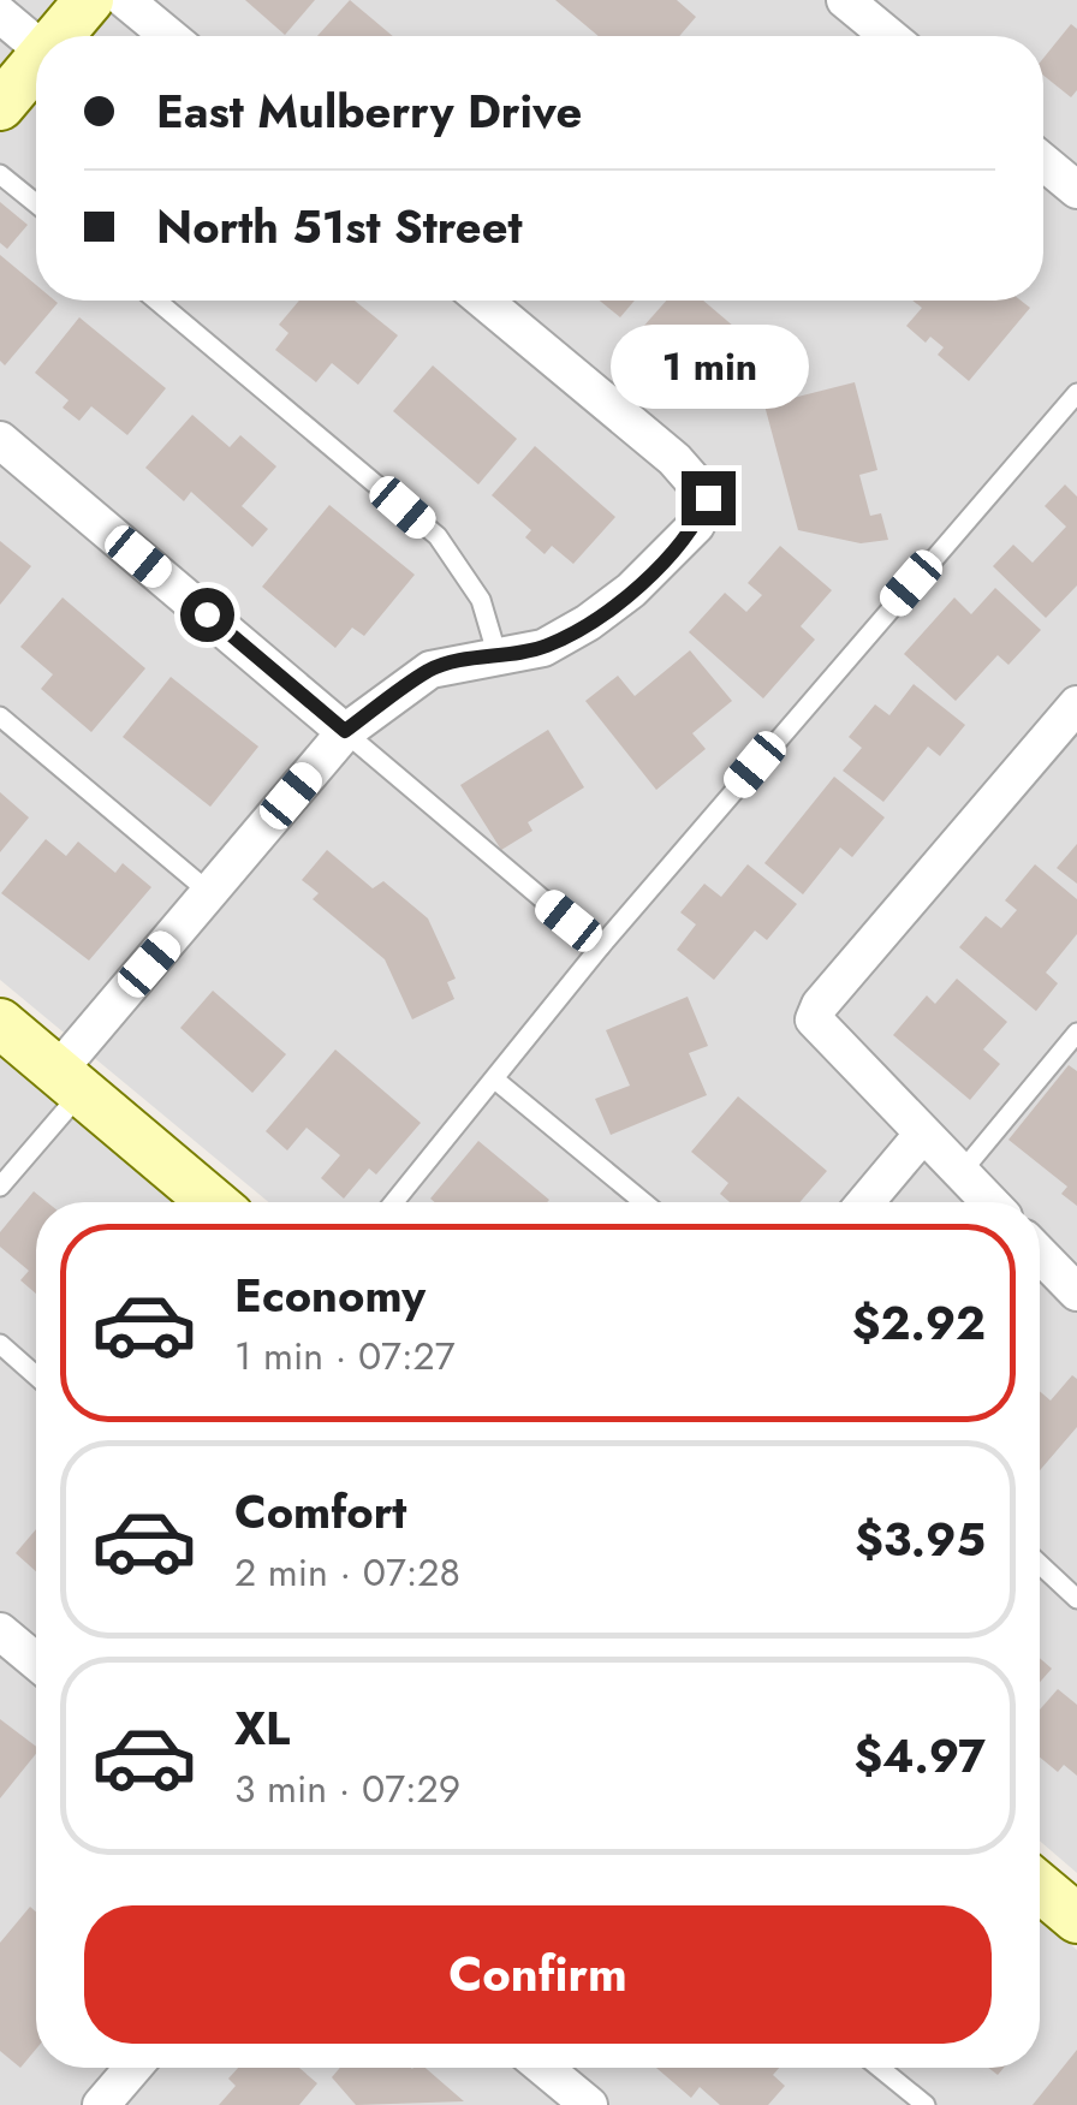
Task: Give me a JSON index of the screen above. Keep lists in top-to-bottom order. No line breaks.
{"page":{"banner":["East Mulberry Drive","North 51st Street"],"bubble":"1 min","list":[{"name":"Economy","note":"1 min · 07:27","value":"$2.92"},{"name":"Comfort","note":"2 min · 07:28","value":"$3.95"},{"name":"XL","note":"3 min · 07:29","value":"$4.97"}],"buttons":"Confirm"}}
